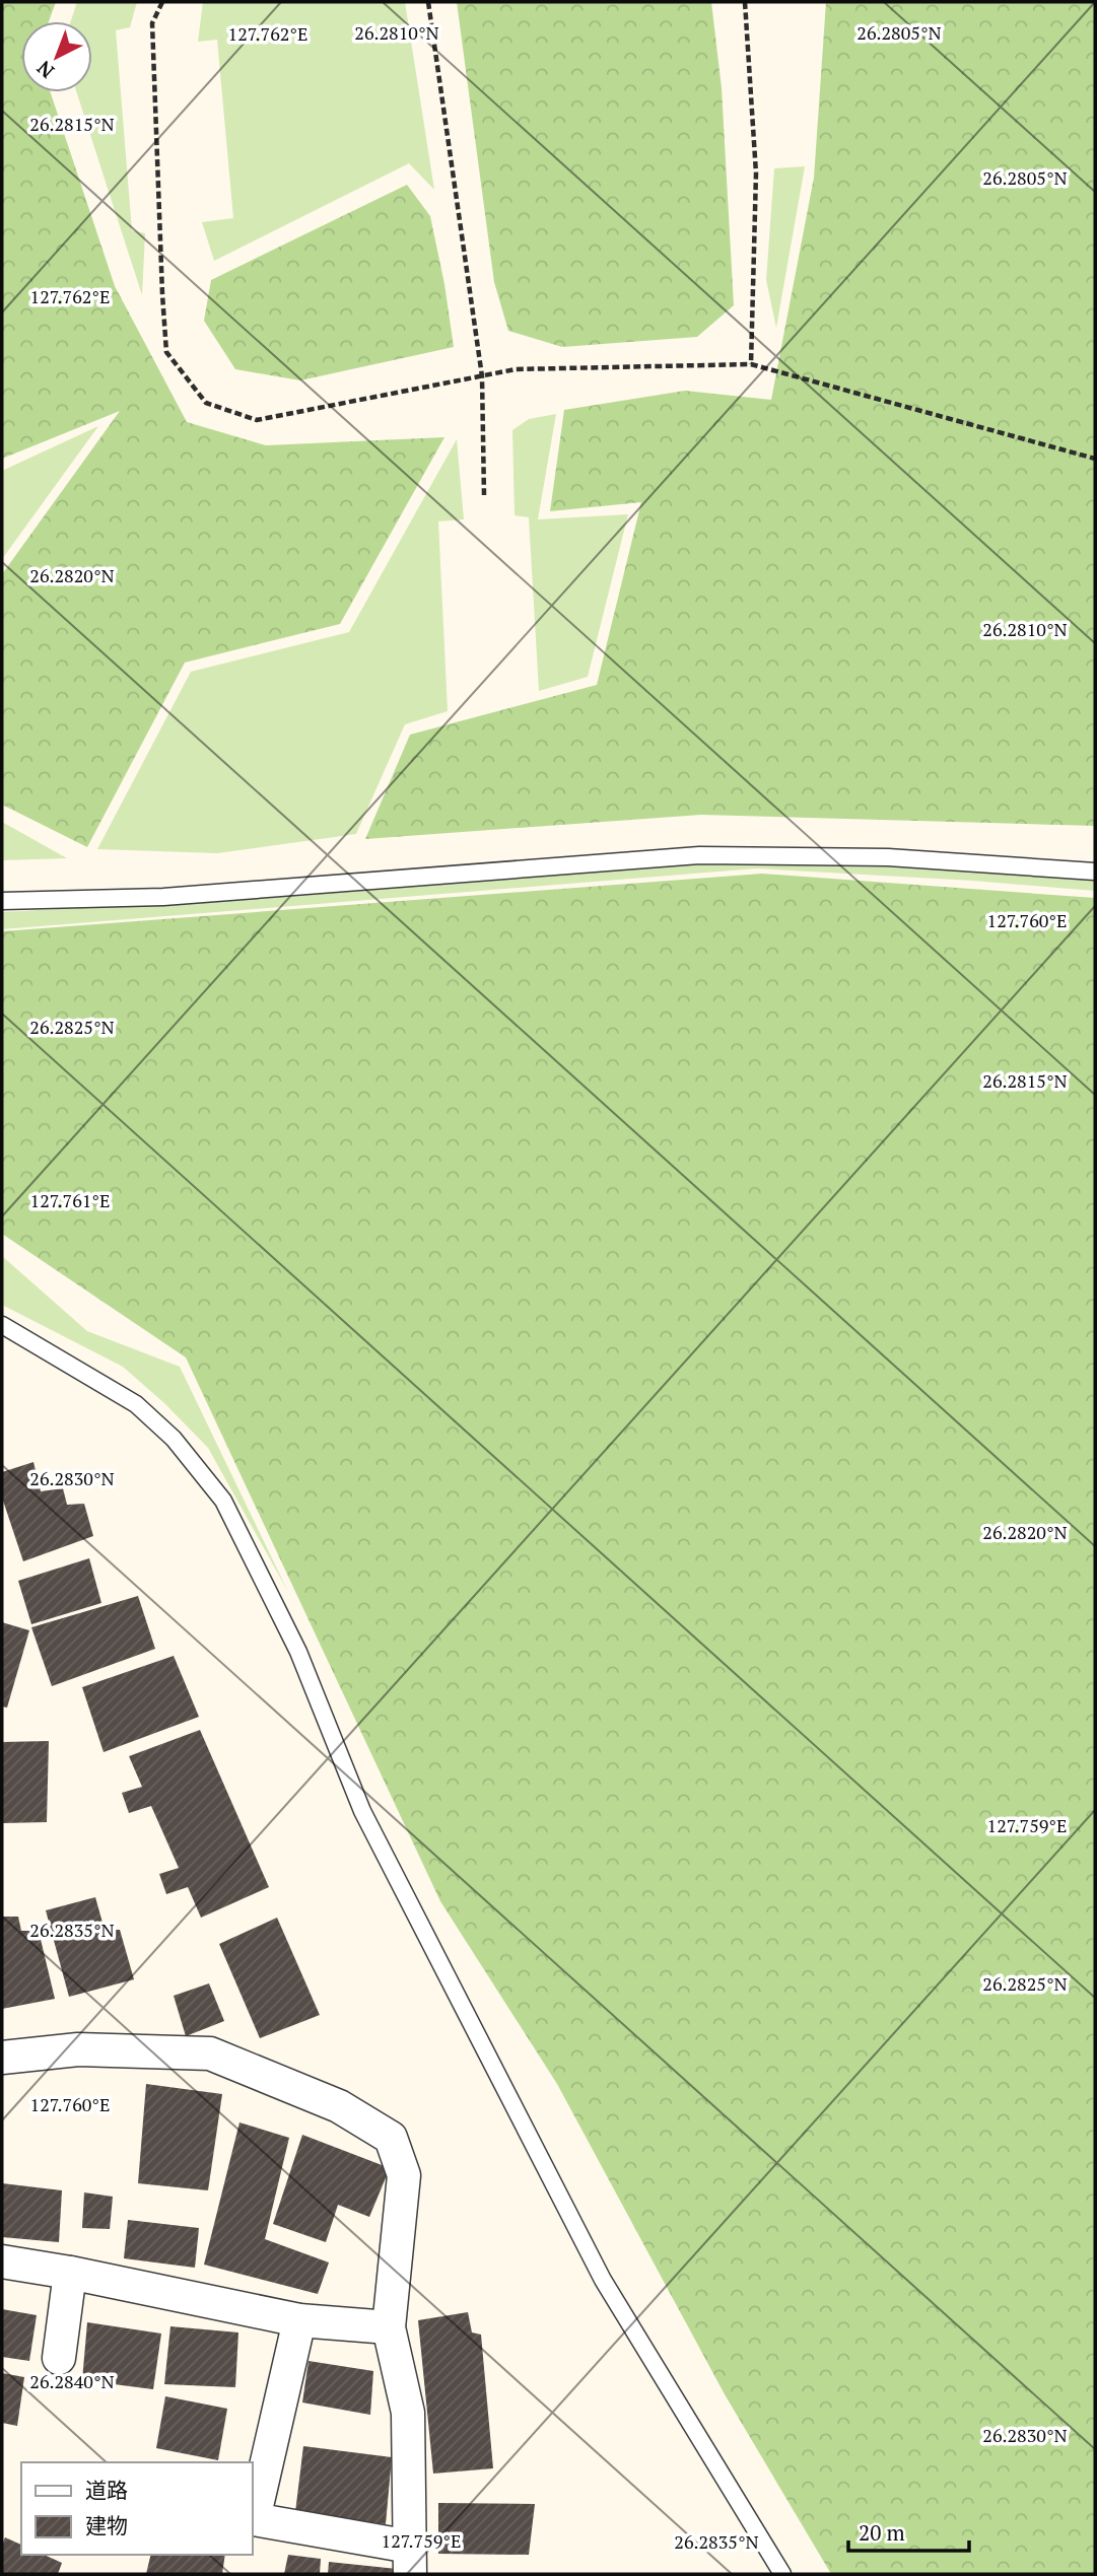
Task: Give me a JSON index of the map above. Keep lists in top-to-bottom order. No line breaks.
{"legend":["道路","建物"],"scale_bar":"20 m","north":"bottom left","coordinates":["26.2810°N","26.2805°N","127.762°E","26.2815°N","26.2820°N","127.760°E","26.2825°N","127.761°E","26.2830°N","127.759°E","26.2835°N","26.2840°N"]}
